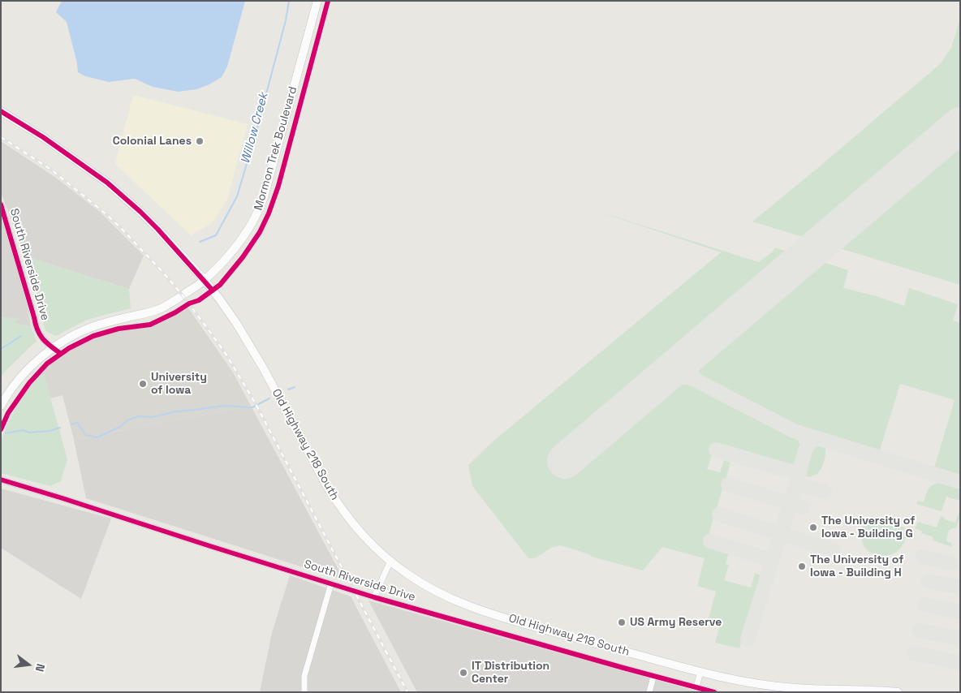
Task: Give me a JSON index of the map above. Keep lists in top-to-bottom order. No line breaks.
{"streets":{"main road":["Mormon Trek Boulevard","Old Highway 218 South"],"street":["South Riverside Drive"]},"crossings":[["Mormon Trek Boulevard","South Riverside Drive"],["Mormon Trek Boulevard","Old Highway 218 South"]],"water":["Willow Creek"],"places":["Colonial Lanes","University of Iowa","The University of Iowa - Building G","The University of Iowa - Building H","US Army Reserve","IT Distribution Center"],"north":"right"}
